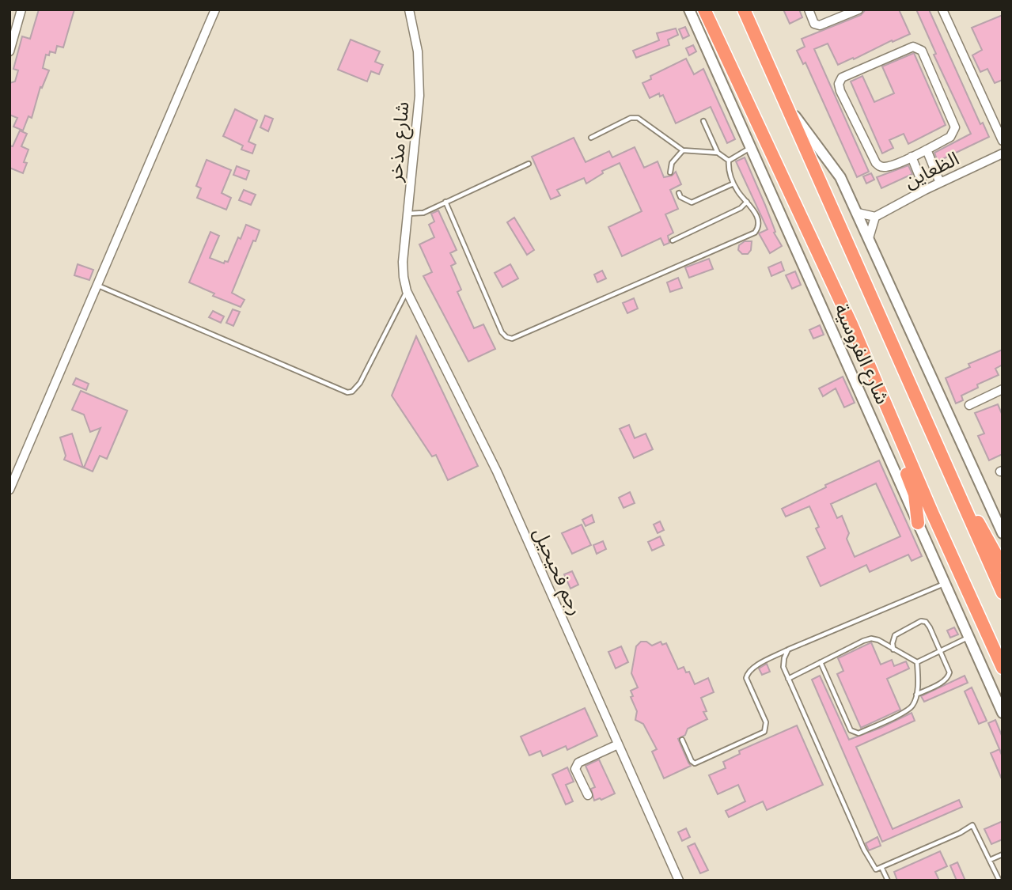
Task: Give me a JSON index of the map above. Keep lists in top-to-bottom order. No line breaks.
{"streets":{"highway":["شارع الفروسية"],"street":["شارع مذخر","الظعاين","رجم فحيحيل"]},"crossings":[["شارع مذخر","رجم فحيحيل"]]}
